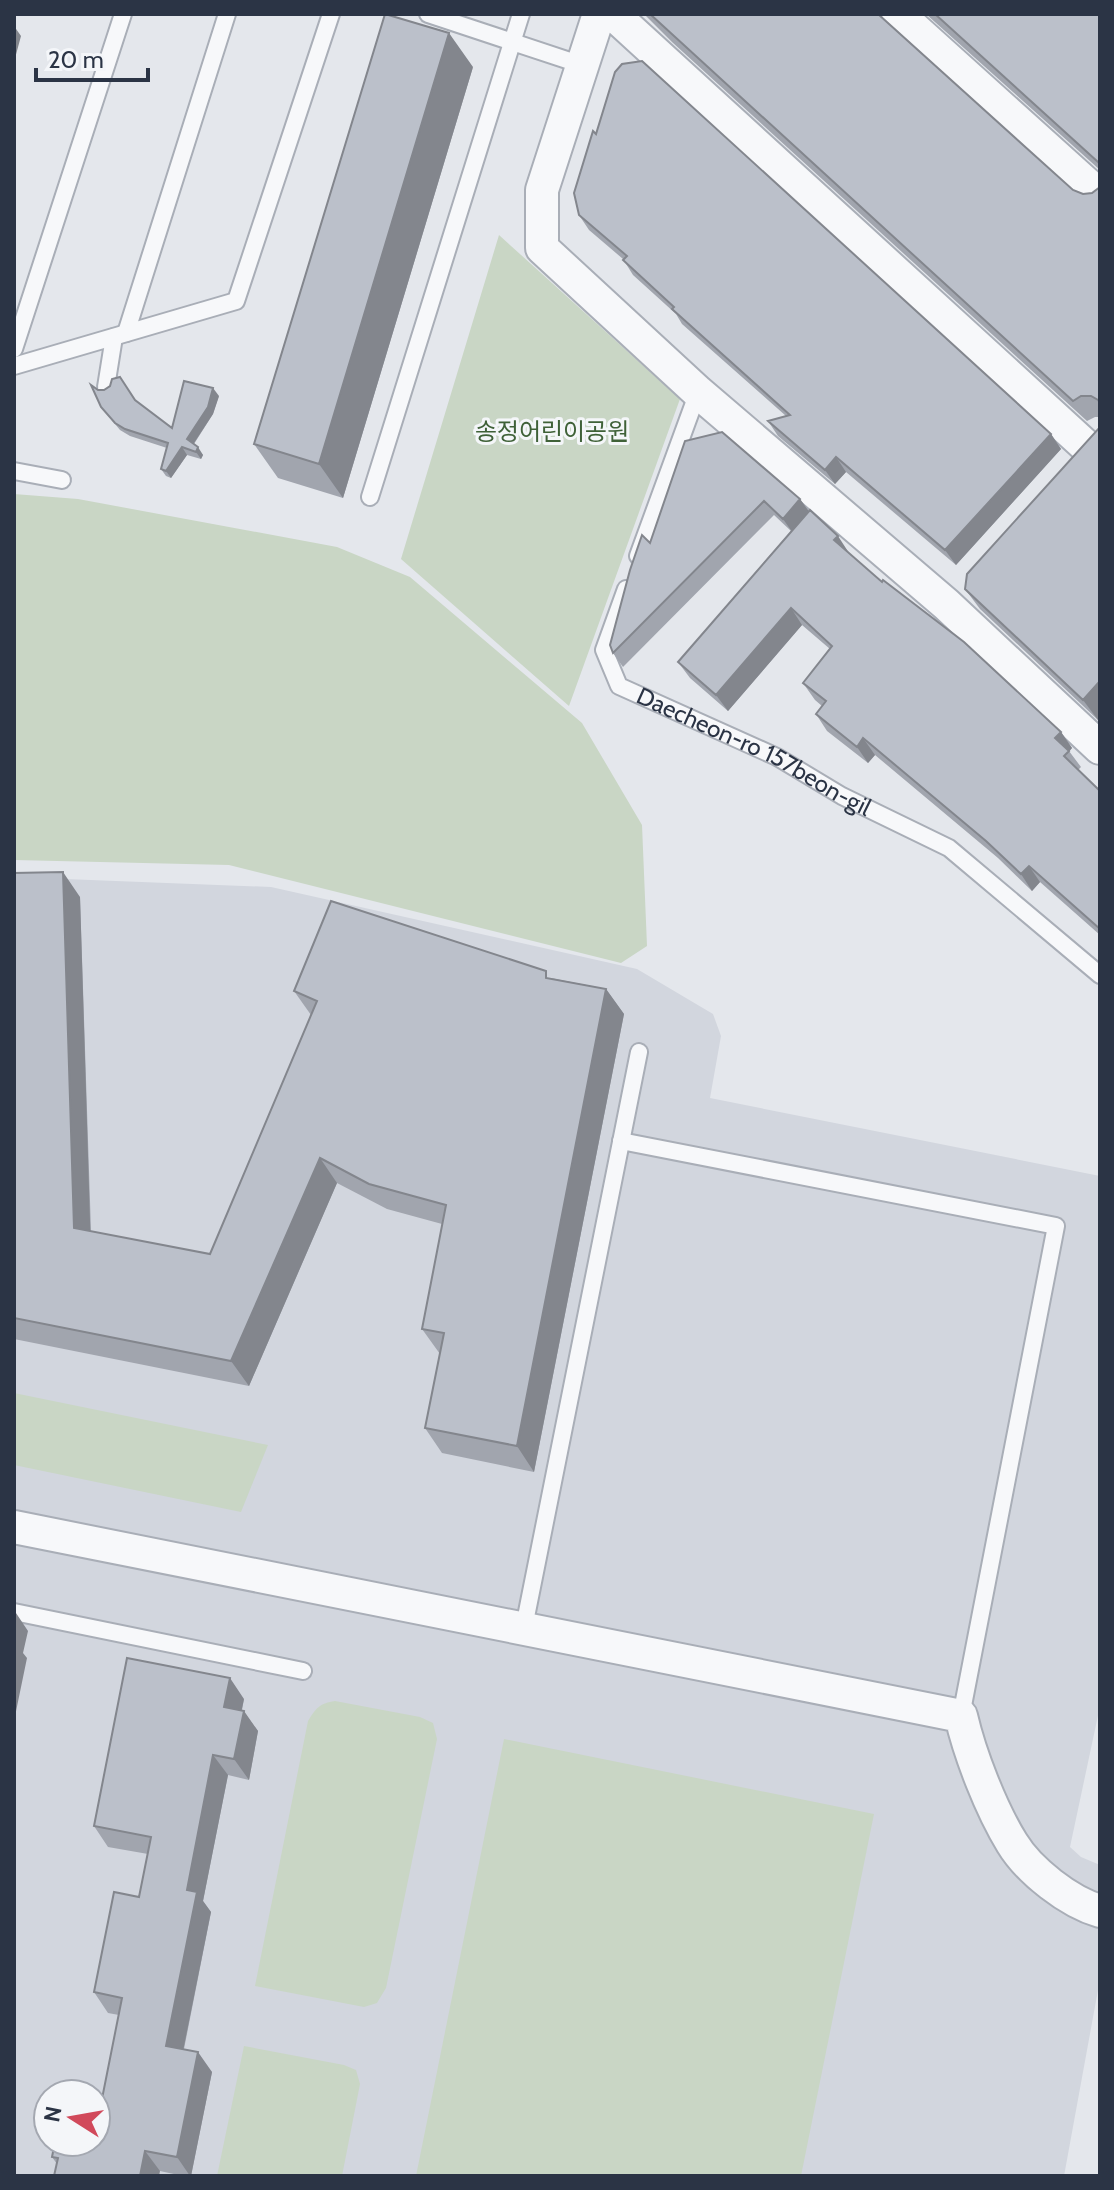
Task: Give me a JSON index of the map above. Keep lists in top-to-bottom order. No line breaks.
{"streets":{"lane":["Daecheon-ro 157beon-gil"]},"parks":["송정어린이공원"],"scale_bar":"20 m","north":"left"}
